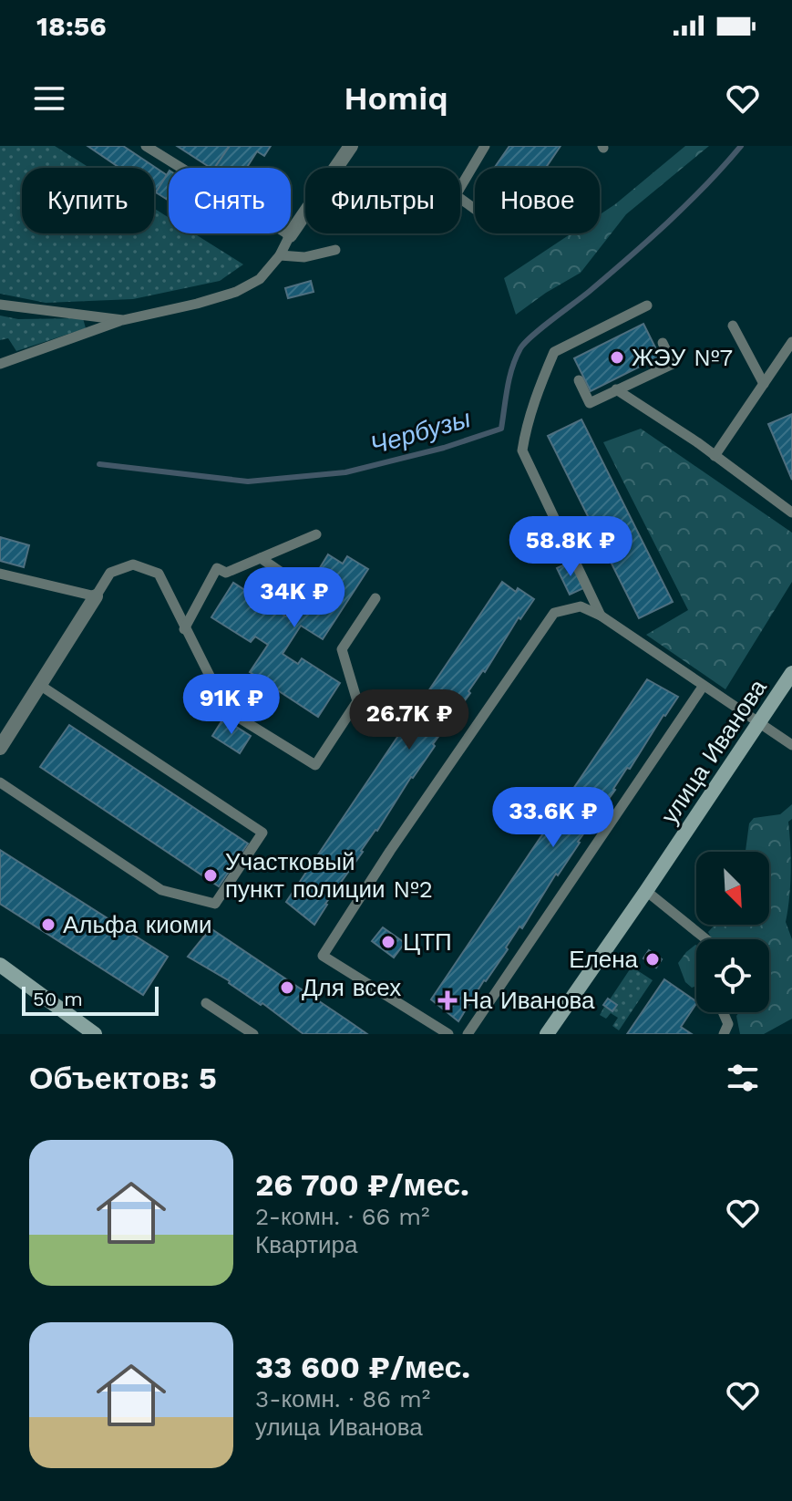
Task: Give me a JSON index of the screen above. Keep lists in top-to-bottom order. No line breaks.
{"streets":{"street":["улица Иванова"]},"water":["Чербузы"],"places":{"other":["ЖЭУ №7","Участковый пункт полиции №2","Альфа киоми","ЦТП","Елена","Для всех"],"health":["На Иванова"]},"scale_bar":"50 m","north":"bottom right","page":{"status":"18:56","header":"Homiq","chip":["Купить","Снять","Фильтры","Новое"],"price":["58.8K ₽","34K ₽","91K ₽","26.7K ₽","33.6K ₽"],"scale":"50 m","heading":"Объектов: 5","list":[{"name":"26 700 ₽/мес.","note":"2-комн. · 66 m² · Квартира"},{"name":"33 600 ₽/мес.","note":"3-комн. · 86 m² · улица Иванова"}]}}
